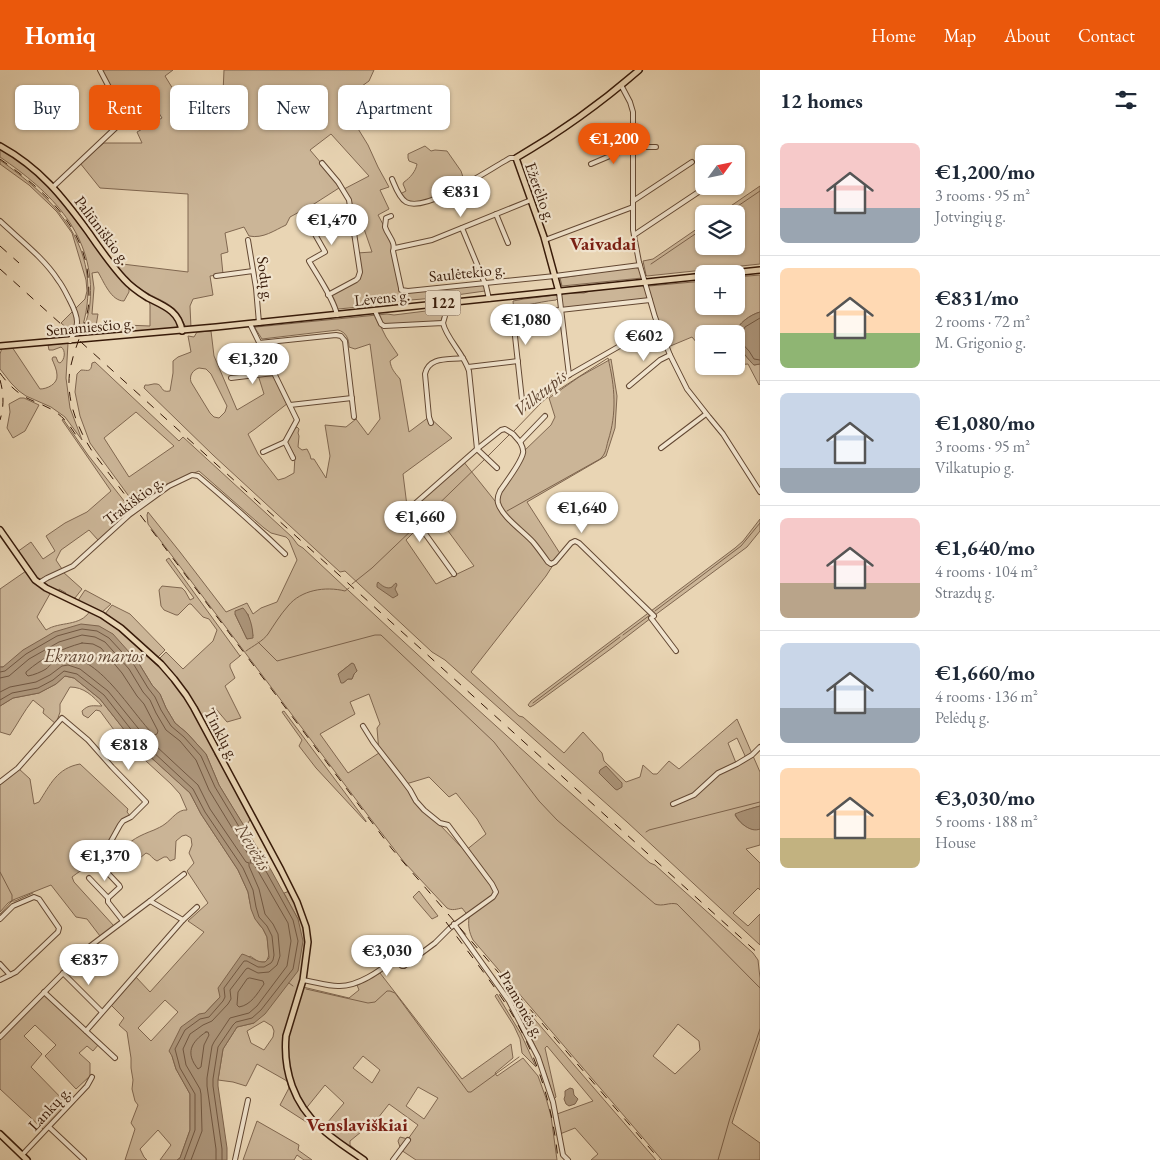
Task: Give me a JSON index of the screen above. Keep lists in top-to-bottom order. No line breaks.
{"streets":{"main road":["Ežerėlio g.","Paliūniškio g.","Lėvens g.","122","Senamiesčio g.","Tinklų g."],"street":["Saulėtekio g.","Sodų g.","Trakiškio g.","Pramonės g.","Lankų g."]},"crossings":[["Ežerėlio g.","Saulėtekio g."],["Ežerėlio g.","Lėvens g."],["Paliūniškio g.","Lėvens g."],["Paliūniškio g.","Senamiesčio g."],["Sodų g.","Lėvens g."],["Lėvens g.","Senamiesčio g."],["Trakiškio g.","Tinklų g."]],"districts":["Vaivadai","Venslaviškiai"],"water":["Vilktupis","Ekrano marios","Nevėžis"],"north":"top right","page":{"header":"Homiq","nav":["Home","Map","About","Contact"],"heading":"12 homes","chip":["Buy","Rent","Filters","New","Apartment"],"price":["€1,200","€831","€1,470","€1,080","€602","€1,320","€1,640","€1,660","€818","€1,370","€3,030","€837"],"list":[{"name":"€1,200/mo","note":"3 rooms · 95 m² · Jotvingių g."},{"name":"€831/mo","note":"2 rooms · 72 m² · M. Grigonio g."},{"name":"€1,080/mo","note":"3 rooms · 95 m² · Vilkatupio g."},{"name":"€1,640/mo","note":"4 rooms · 104 m² · Strazdų g."},{"name":"€1,660/mo","note":"4 rooms · 136 m² · Pelėdų g."},{"name":"€3,030/mo","note":"5 rooms · 188 m² · House"}],"map_buttons":["+","−"]}}
